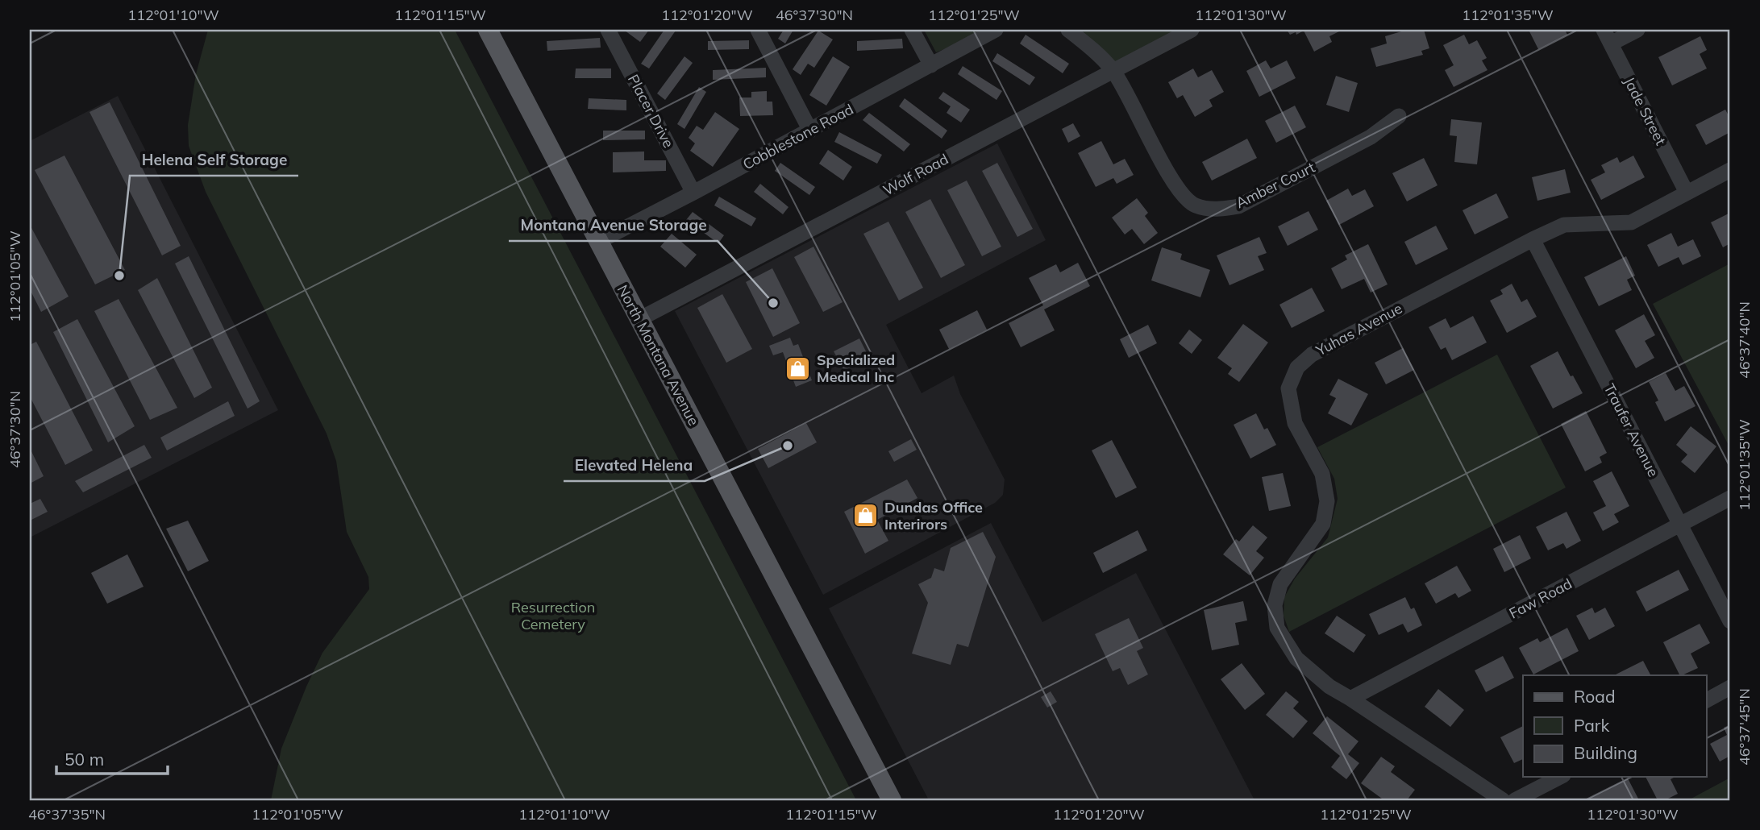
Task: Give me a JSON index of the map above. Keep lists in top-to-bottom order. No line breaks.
{"streets":{"main road":["North Montana Avenue"],"street":["Placer Drive","Jade Street","Cobblestone Road","Wolf Road","Amber Court","Yuhas Avenue","Traufer Avenue","Faw Road"]},"crossings":[["Placer Drive","Cobblestone Road"],["Jade Street","Yuhas Avenue"],["Cobblestone Road","North Montana Avenue"],["Wolf Road","Amber Court"],["Wolf Road","North Montana Avenue"],["Yuhas Avenue","Traufer Avenue"],["Yuhas Avenue","Faw Road"],["Traufer Avenue","Faw Road"]],"parks":["Resurrection Cemetery"],"places":{"other":["Helena Self Storage","Montana Avenue Storage","Elevated Helena"],"shop":["Specialized Medical Inc","Dundas Office Interirors"]},"legend":["Road","Park","Building"],"scale_bar":"50 m","coordinates":["112°01'10\"W","112°01'15\"W","112°01'20\"W","46°37'30\"N","112°01'25\"W","112°01'30\"W","112°01'35\"W","112°01'05\"W","46°37'40\"N","46°37'45\"N","46°37'35\"N"]}
